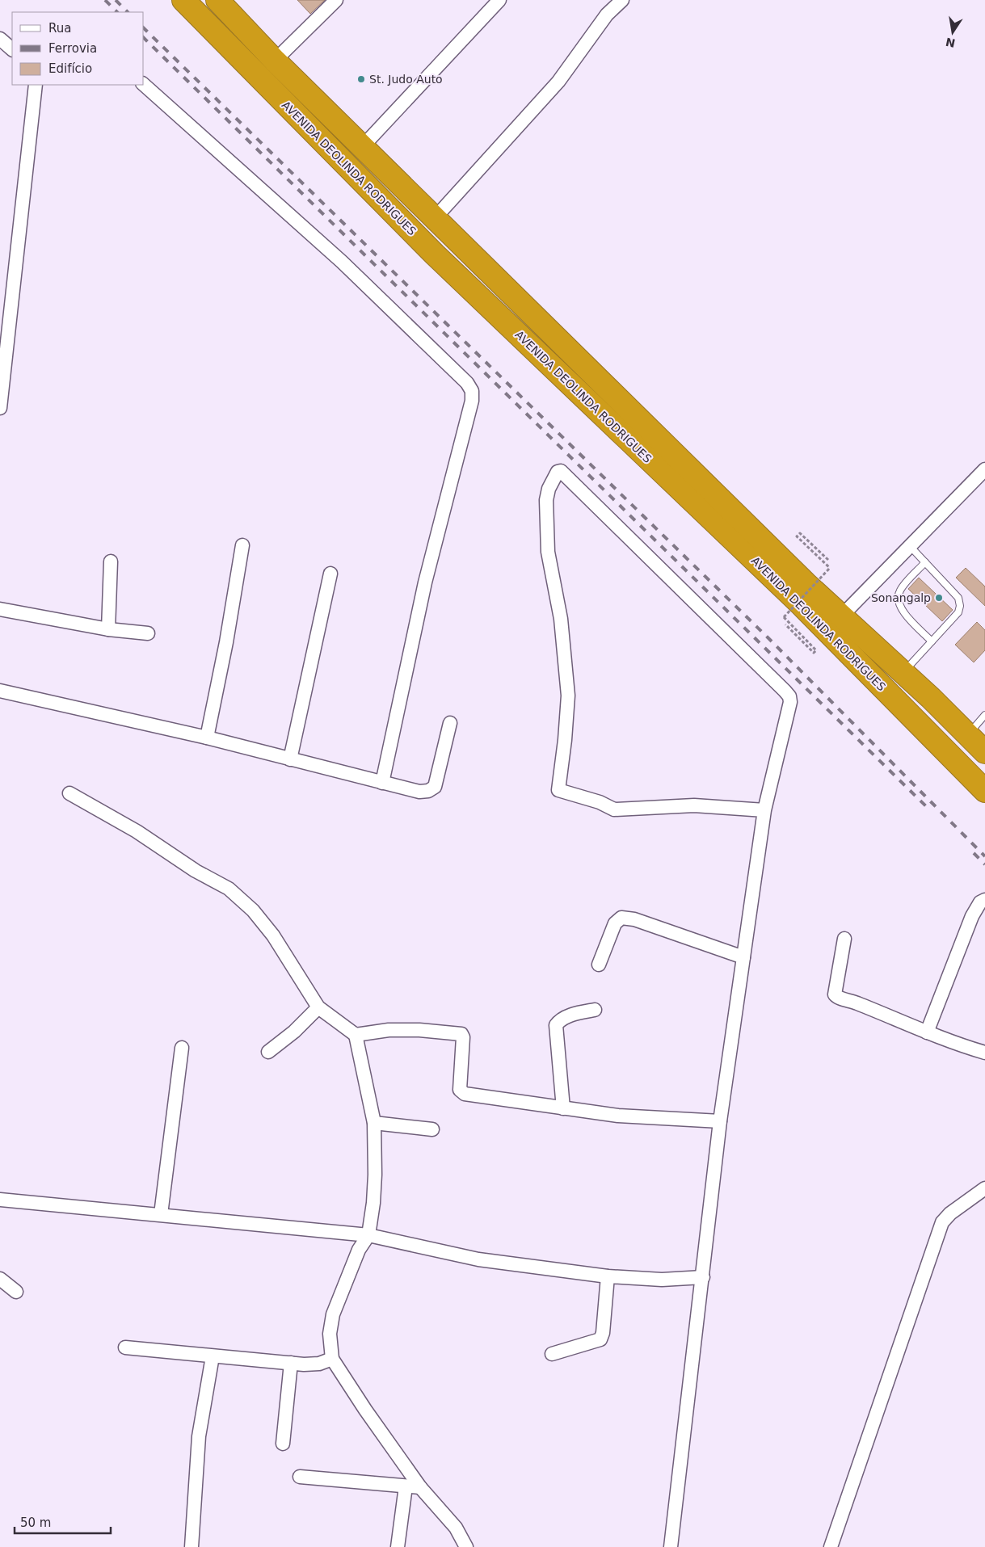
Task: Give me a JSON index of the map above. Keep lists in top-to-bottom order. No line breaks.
{"streets":{"highway":["AVENIDA DEOLINDA RODRIGUES"]},"places":["St. Judo Auto","Sonangalp"],"legend":["Rua","Ferrovia","Edifício"],"scale_bar":"50 m","north":"bottom"}
